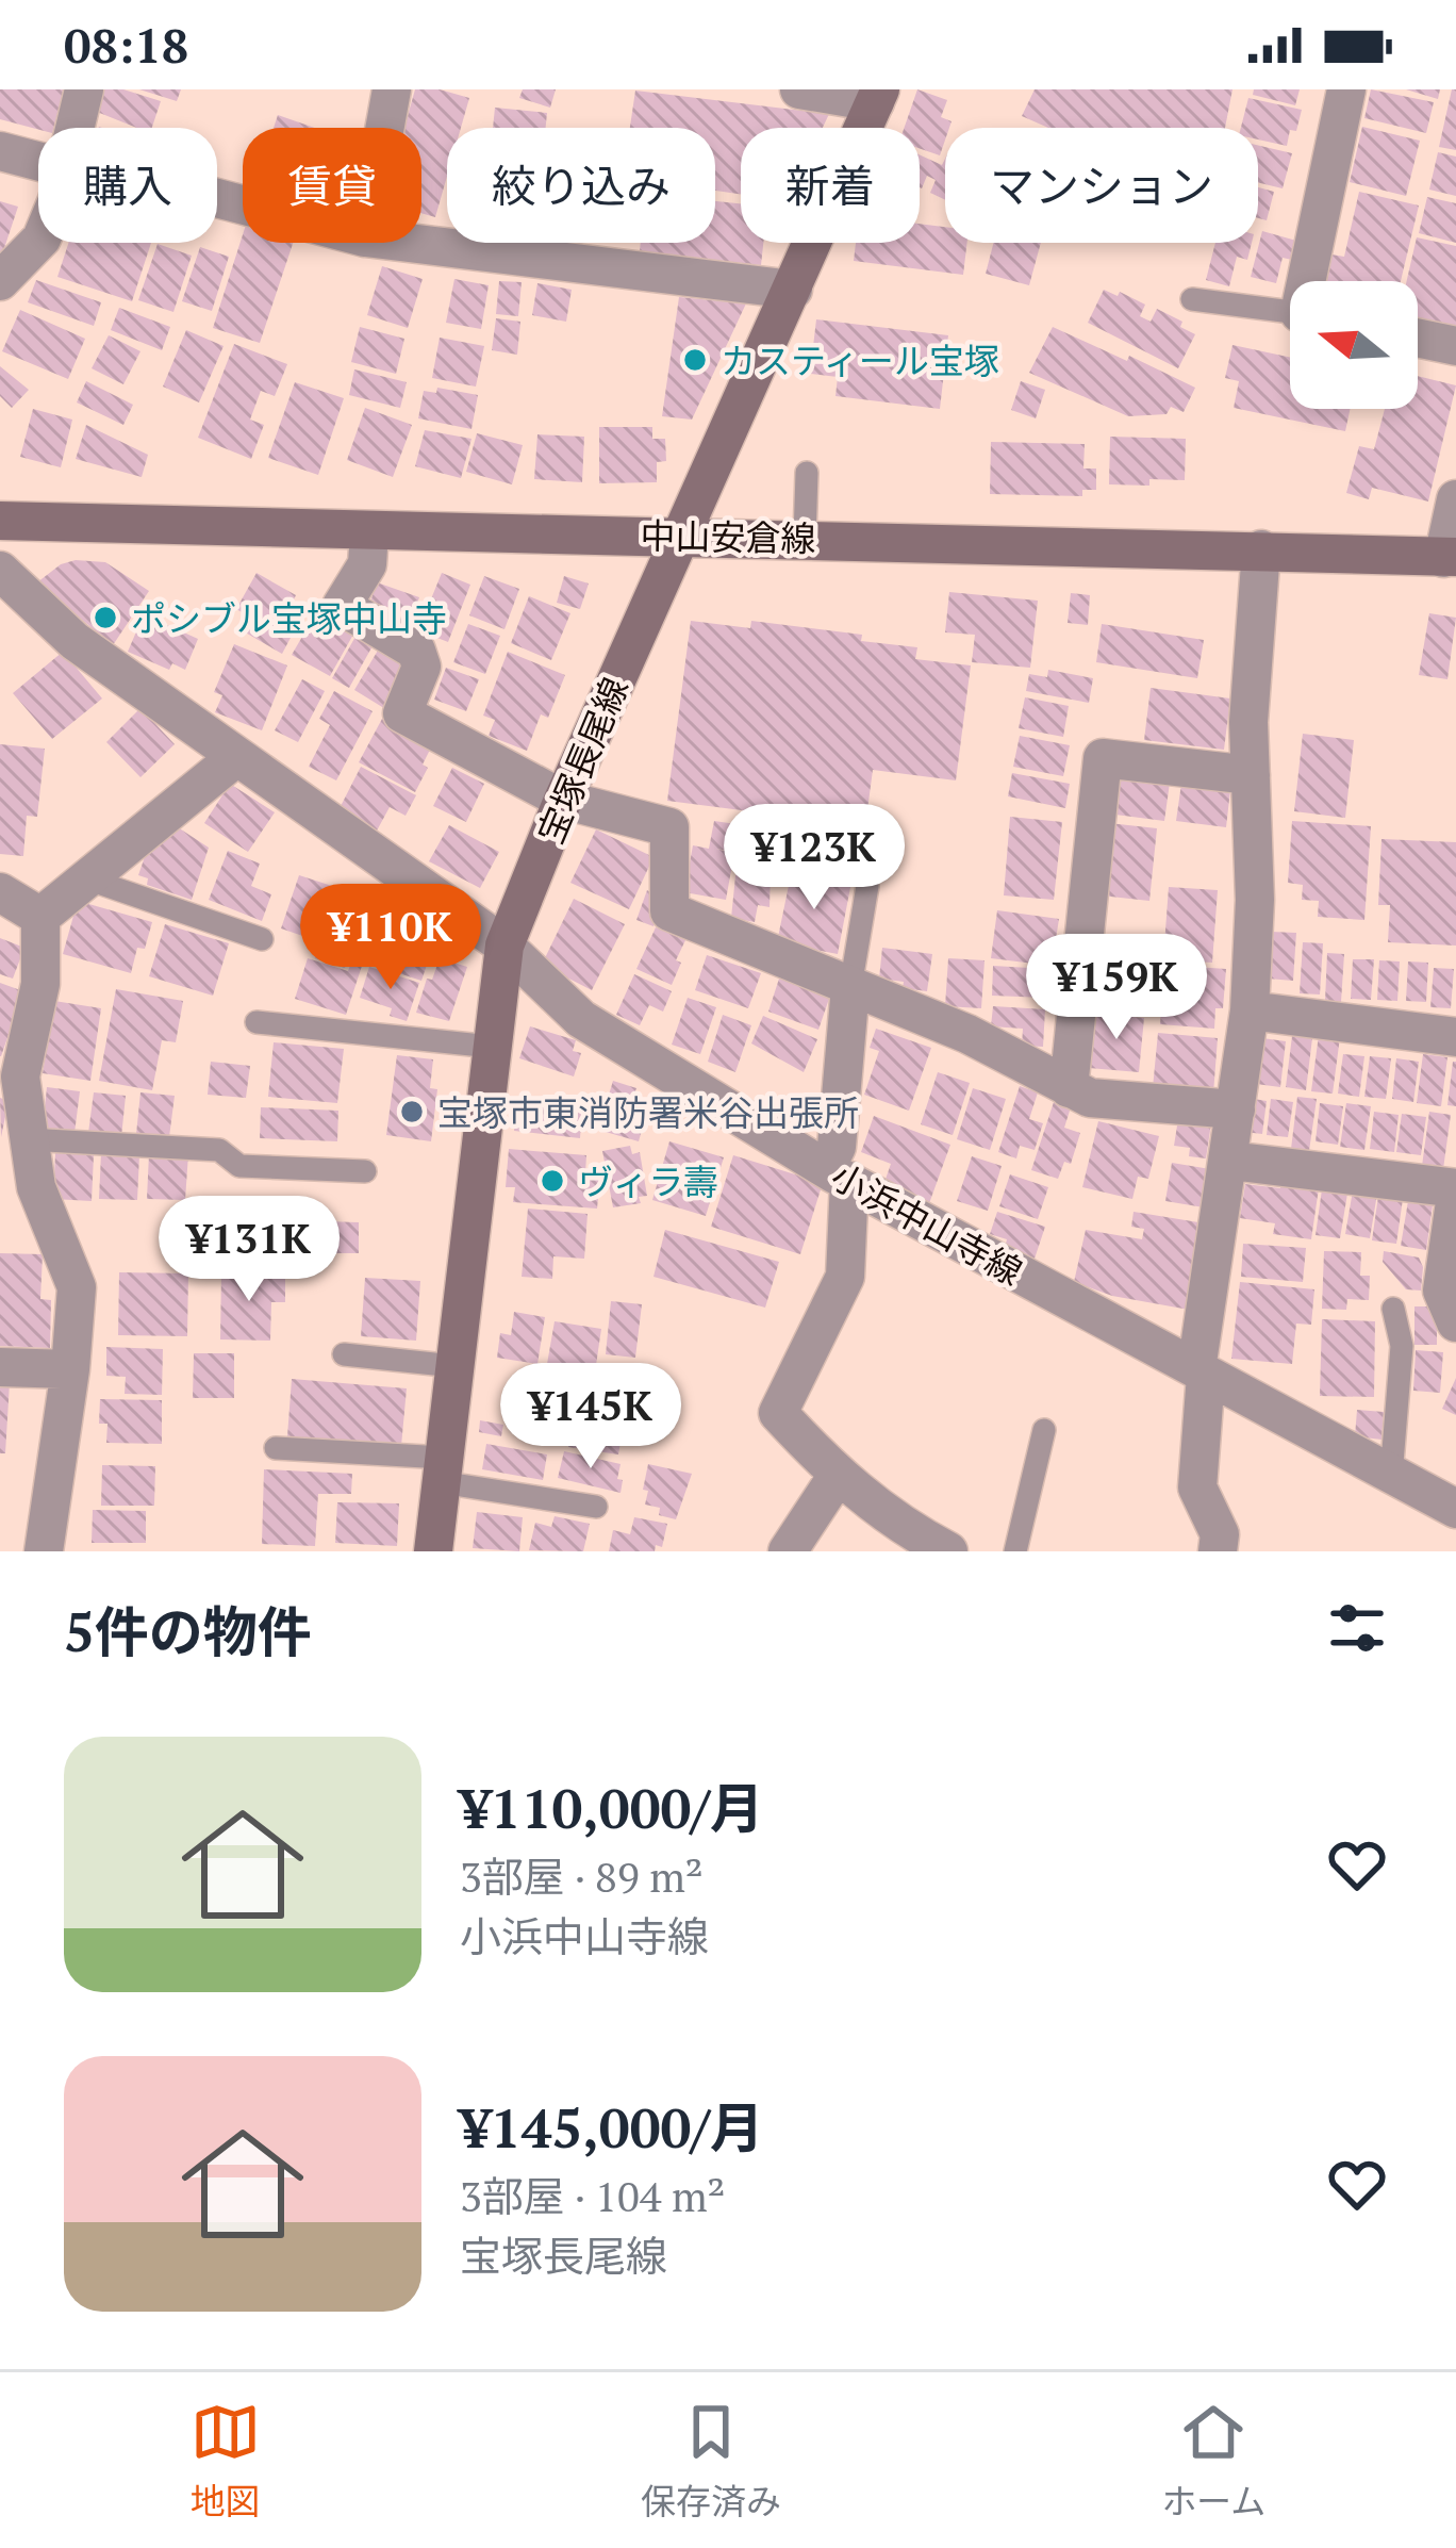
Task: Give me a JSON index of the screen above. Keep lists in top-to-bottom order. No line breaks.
{"streets":{"street":["中山安倉線","宝塚長尾線","小浜中山寺線"]},"crossings":[["中山安倉線","宝塚長尾線"],["宝塚長尾線","小浜中山寺線"]],"places":["カスティール宝塚","ポシブル宝塚中山寺","宝塚市東消防署米谷出張所","ヴィラ壽"],"north":"left","page":{"status":"08:18","chip":["購入","賃貸","絞り込み","新着","マンション"],"price":["¥123K","¥110K","¥159K","¥131K","¥145K"],"heading":"5件の物件","list":[{"name":"¥110,000/月","note":"3部屋 · 89 m² · 小浜中山寺線"},{"name":"¥145,000/月","note":"3部屋 · 104 m² · 宝塚長尾線"}],"tabs":["地図","保存済み","ホーム"]}}
